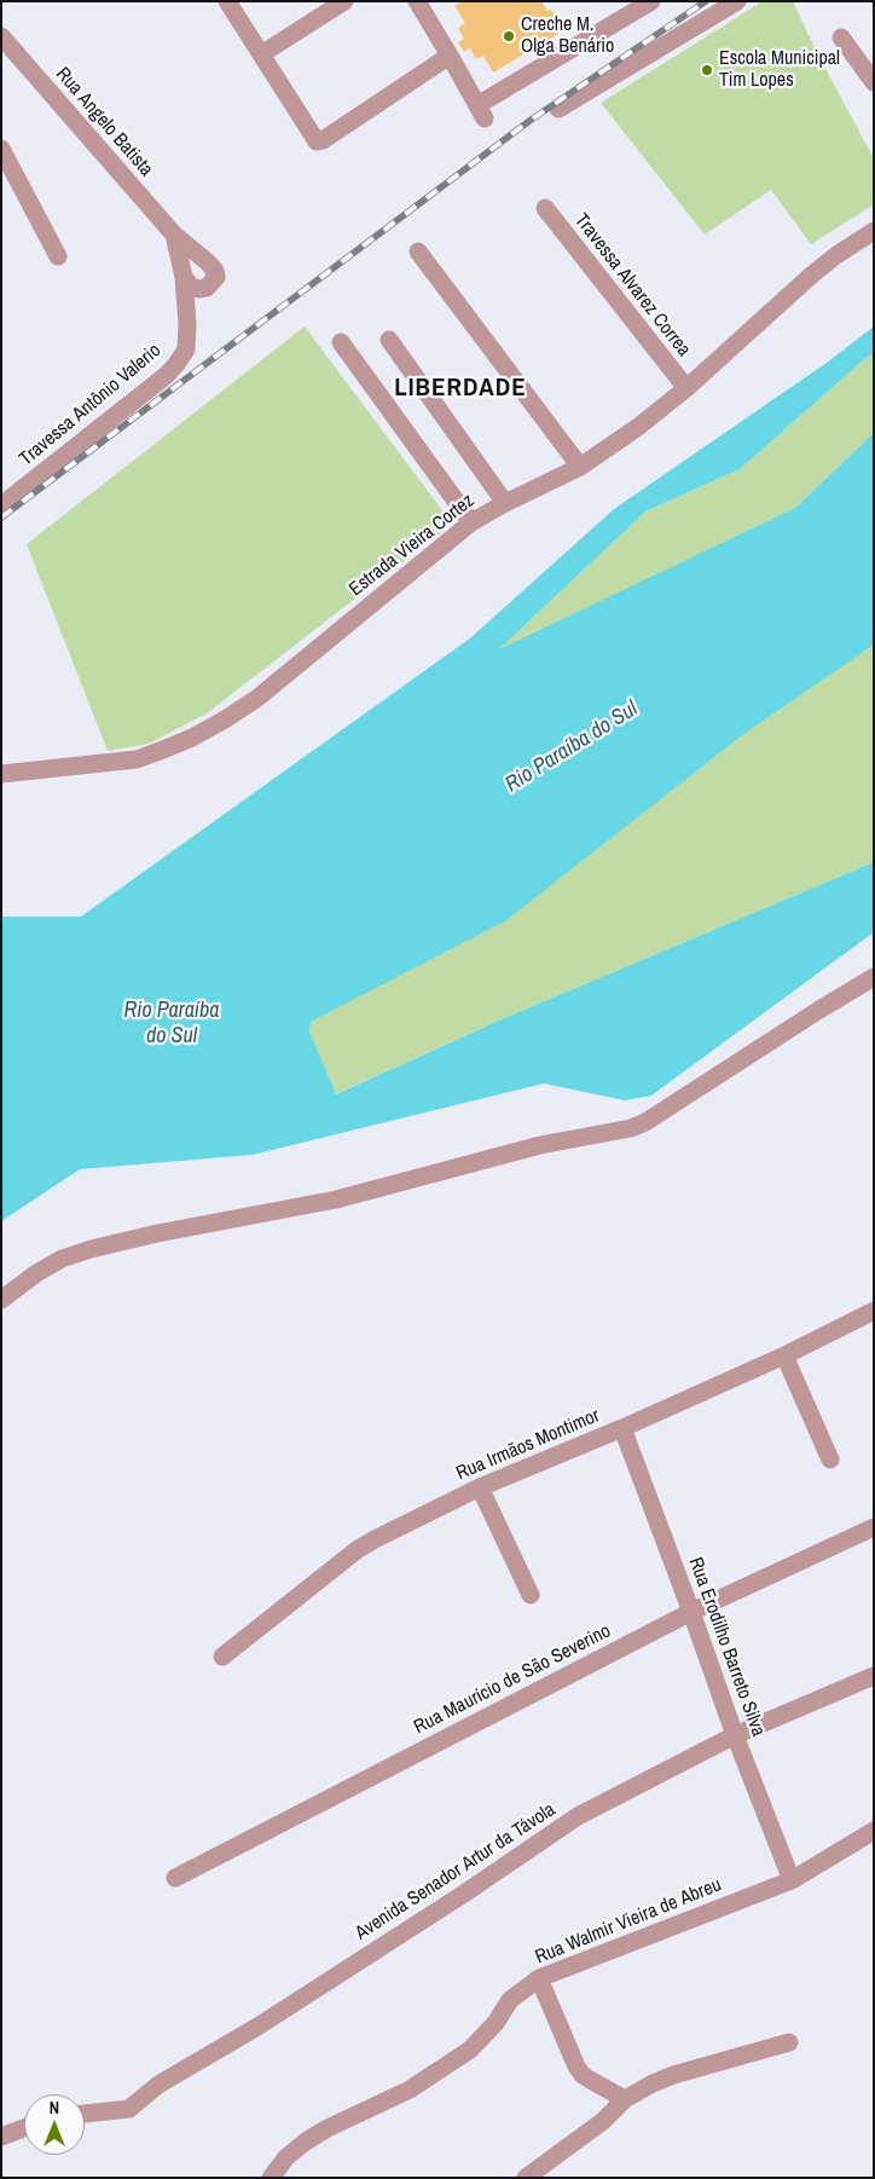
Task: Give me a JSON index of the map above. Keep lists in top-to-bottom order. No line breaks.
{"streets":{"street":["Rua Angelo Batista","Travessa Alvarez Correa","Travessa Antônio Valerio","Estrada Vieira Cortez","Rua Irmãos Montimor","Rua Erodilho Barreto Silva","Rua Maurício de São Severino","Avenida Senador Artur da Távola","Rua Walmir Vieira de Abreu"]},"crossings":[["Rua Angelo Batista","Travessa Antônio Valerio"],["Travessa Alvarez Correa","Estrada Vieira Cortez"],["Rua Irmãos Montimor","Rua Erodilho Barreto Silva"],["Rua Erodilho Barreto Silva","Rua Maurício de São Severino"],["Rua Erodilho Barreto Silva","Avenida Senador Artur da Távola"],["Rua Erodilho Barreto Silva","Rua Walmir Vieira de Abreu"]],"districts":["LIBERDADE"],"water":["Rio Paraíba do Sul"],"places":["Creche M. Olga Benário","Escola Municipal Tim Lopes"],"north":"top"}
